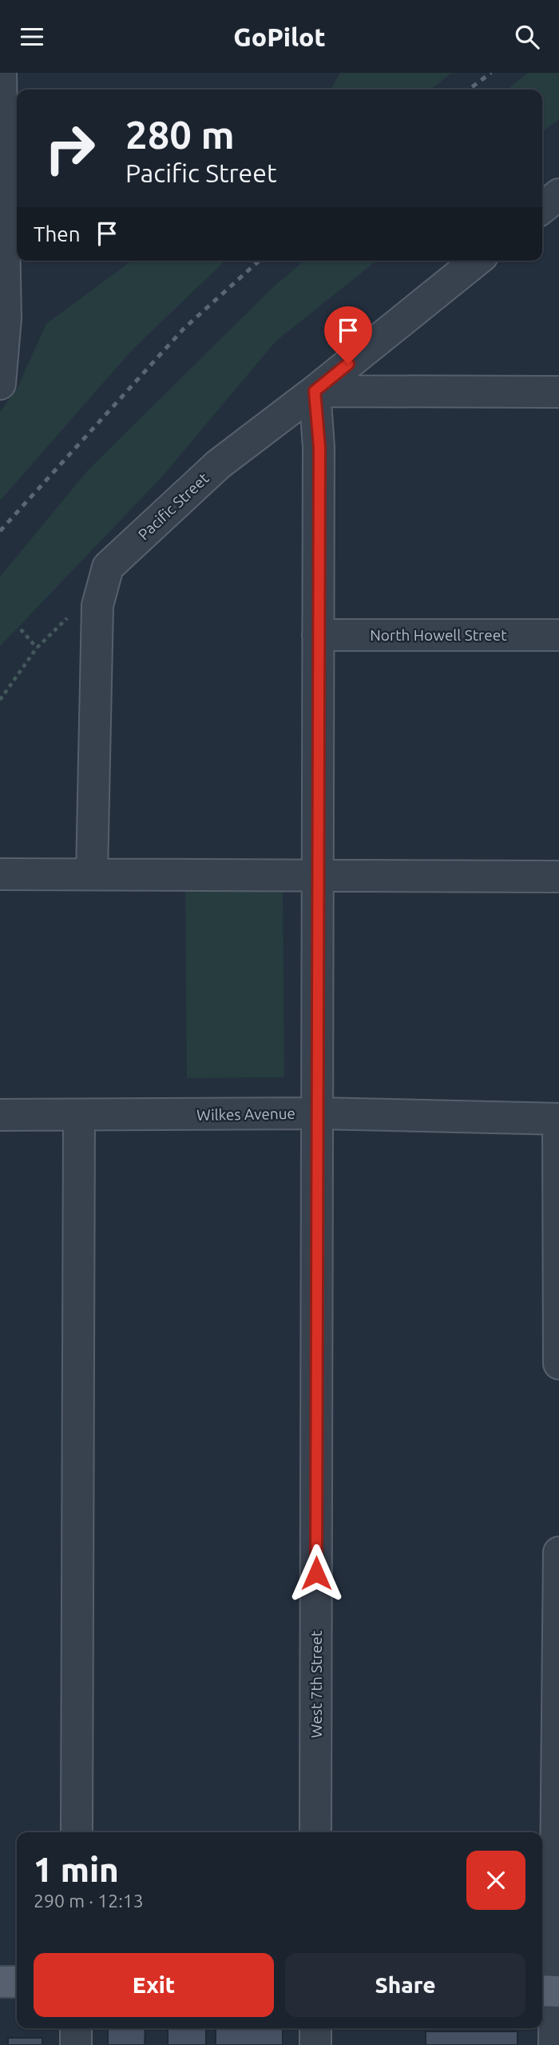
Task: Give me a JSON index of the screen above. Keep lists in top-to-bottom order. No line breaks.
{"streets":{"street":["Pacific Street","North Howell Street","Wilkes Avenue","West 7th Street"]},"crossings":[["Pacific Street","West 7th Street"],["North Howell Street","West 7th Street"],["Wilkes Avenue","West 7th Street"]],"page":{"header":"GoPilot","turn":["280 m","Pacific Street"],"then":"Then","heading":["1 min","290 m · 12:13"],"buttons":["Exit","Share"]}}
